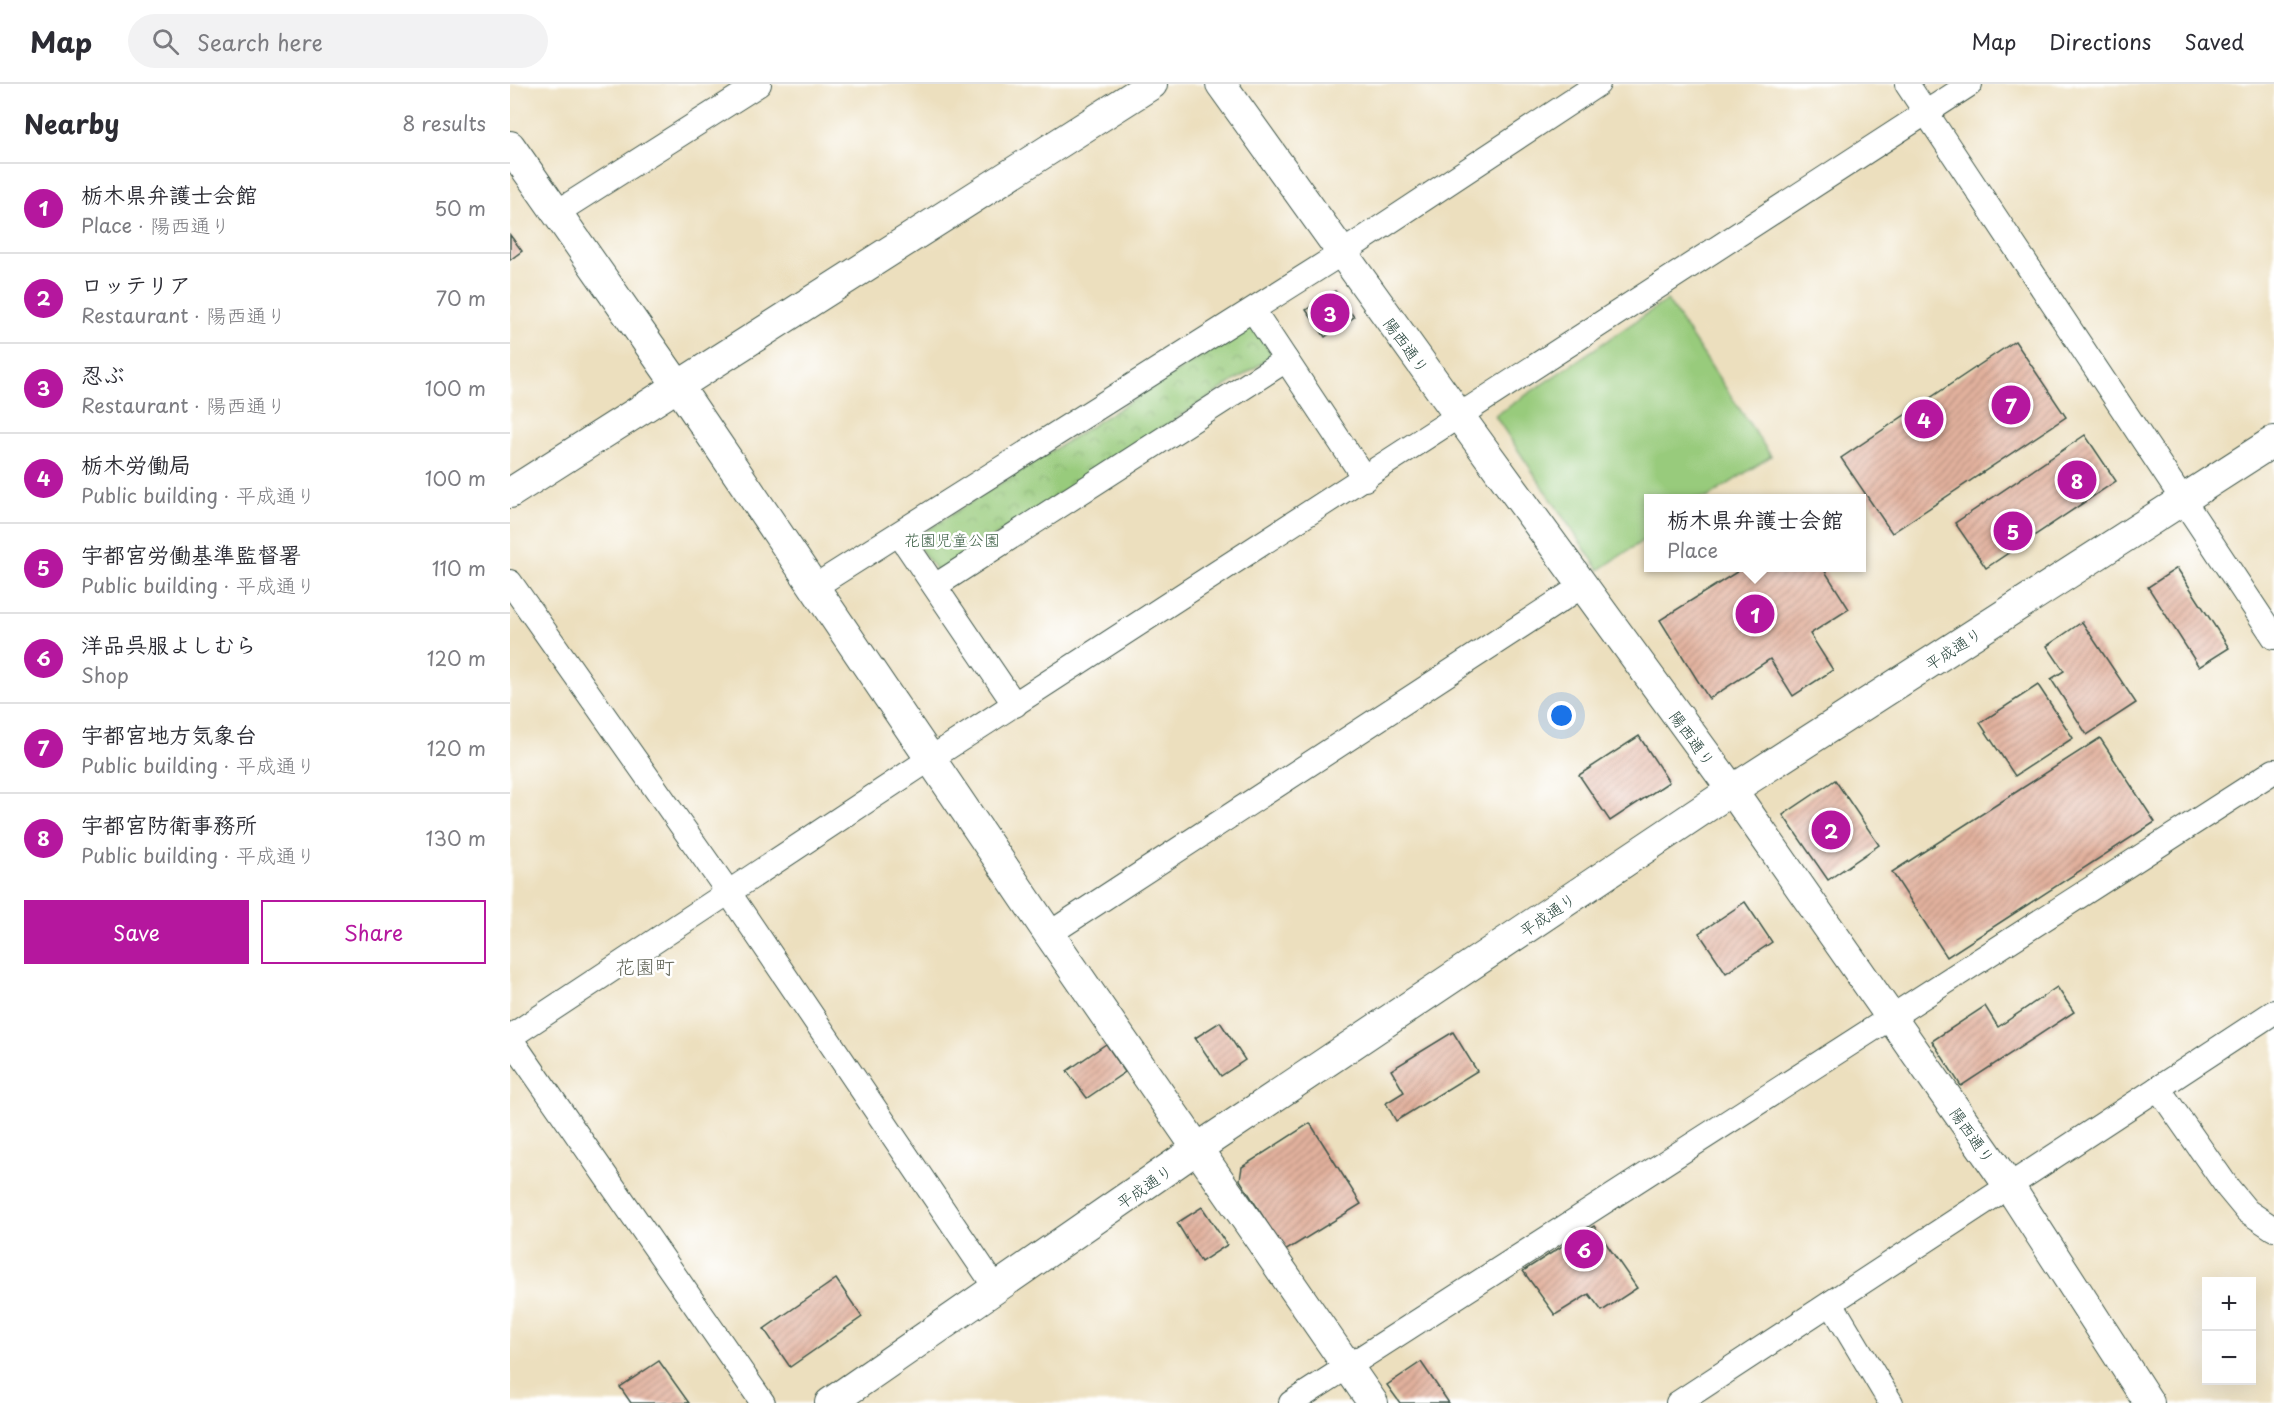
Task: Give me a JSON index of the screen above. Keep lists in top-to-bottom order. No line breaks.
{"streets":{"street":["陽西通り","平成通り"]},"crossings":[["陽西通り","平成通り"]],"districts":["花園町"],"parks":["花園児童公園"],"page":{"header":"Map","search":"Search here","nav":["Map","Directions","Saved"],"heading":["Nearby","8 results"],"list":[{"mark":"1","name":"栃木県弁護士会館","note":"Place · 陽西通り","value":"50 m"},{"mark":"2","name":"ロッテリア","note":"Restaurant · 陽西通り","value":"70 m"},{"mark":"3","name":"忍ぶ","note":"Restaurant · 陽西通り","value":"100 m"},{"mark":"4","name":"栃木労働局","note":"Public building · 平成通り","value":"100 m"},{"mark":"5","name":"宇都宮労働基準監督署","note":"Public building · 平成通り","value":"110 m"},{"mark":"6","name":"洋品呉服よしむら","note":"Shop","value":"120 m"},{"mark":"7","name":"宇都宮地方気象台","note":"Public building · 平成通り","value":"120 m"},{"mark":"8","name":"宇都宮防衛事務所","note":"Public building · 平成通り","value":"130 m"}],"pins":["3","7","4","8","5","1","2","6"],"popup":["栃木県弁護士会館","Place"],"buttons":["Save","Share"],"map_buttons":["+","−"]}}
